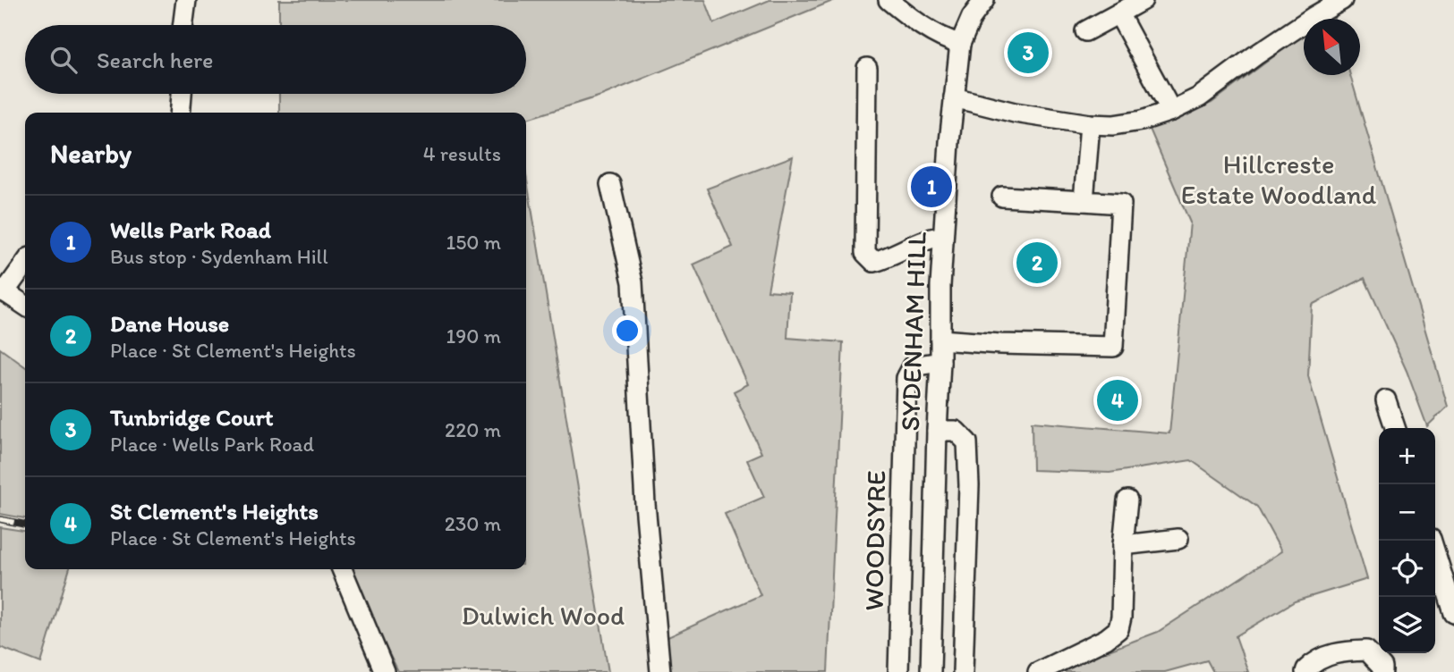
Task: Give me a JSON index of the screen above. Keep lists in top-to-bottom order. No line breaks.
{"streets":{"street":["SYDENHAM HILL","WOODSYRE"]},"crossings":[["SYDENHAM HILL","WOODSYRE"]],"parks":["Hillcreste Estate Woodland","Dulwich Wood"],"north":"top left","page":{"search":"Search here","pins":["3","1","2","4"],"heading":["Nearby","4 results"],"list":[{"mark":"1","name":"Wells Park Road","note":"Bus stop · Sydenham Hill","value":"150 m"},{"mark":"2","name":"Dane House","note":"Place · St Clement's Heights","value":"190 m"},{"mark":"3","name":"Tunbridge Court","note":"Place · Wells Park Road","value":"220 m"},{"mark":"4","name":"St Clement's Heights","note":"Place · St Clement's Heights","value":"230 m"}],"map_buttons":["+","−"]}}
